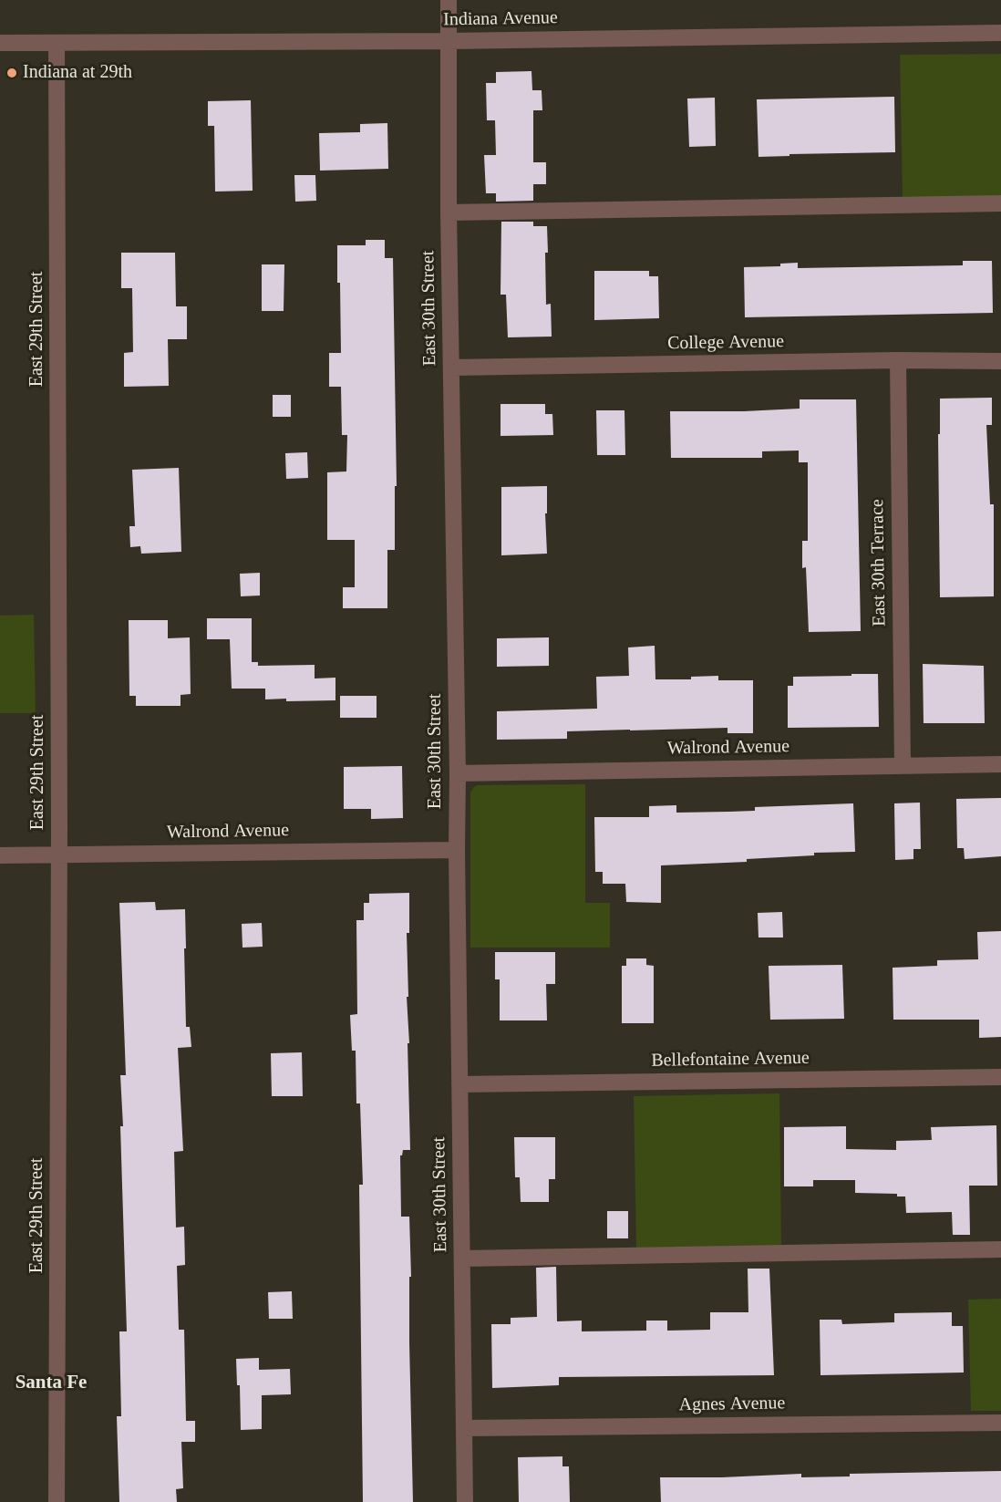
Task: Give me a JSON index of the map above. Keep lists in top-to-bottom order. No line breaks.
{"streets":{"street":["Indiana Avenue","East 30th Street","East 29th Street","College Avenue","East 30th Terrace","Walrond Avenue","Bellefontaine Avenue","Agnes Avenue"]},"crossings":[["Indiana Avenue","East 30th Street"],["Indiana Avenue","East 29th Street"],["East 30th Street","College Avenue"],["East 30th Street","Walrond Avenue"],["East 30th Street","Bellefontaine Avenue"],["East 30th Street","Agnes Avenue"],["East 29th Street","Walrond Avenue"],["College Avenue","East 30th Terrace"],["East 30th Terrace","Walrond Avenue"]],"districts":["Santa Fe"],"places":["Indiana at 29th"]}
